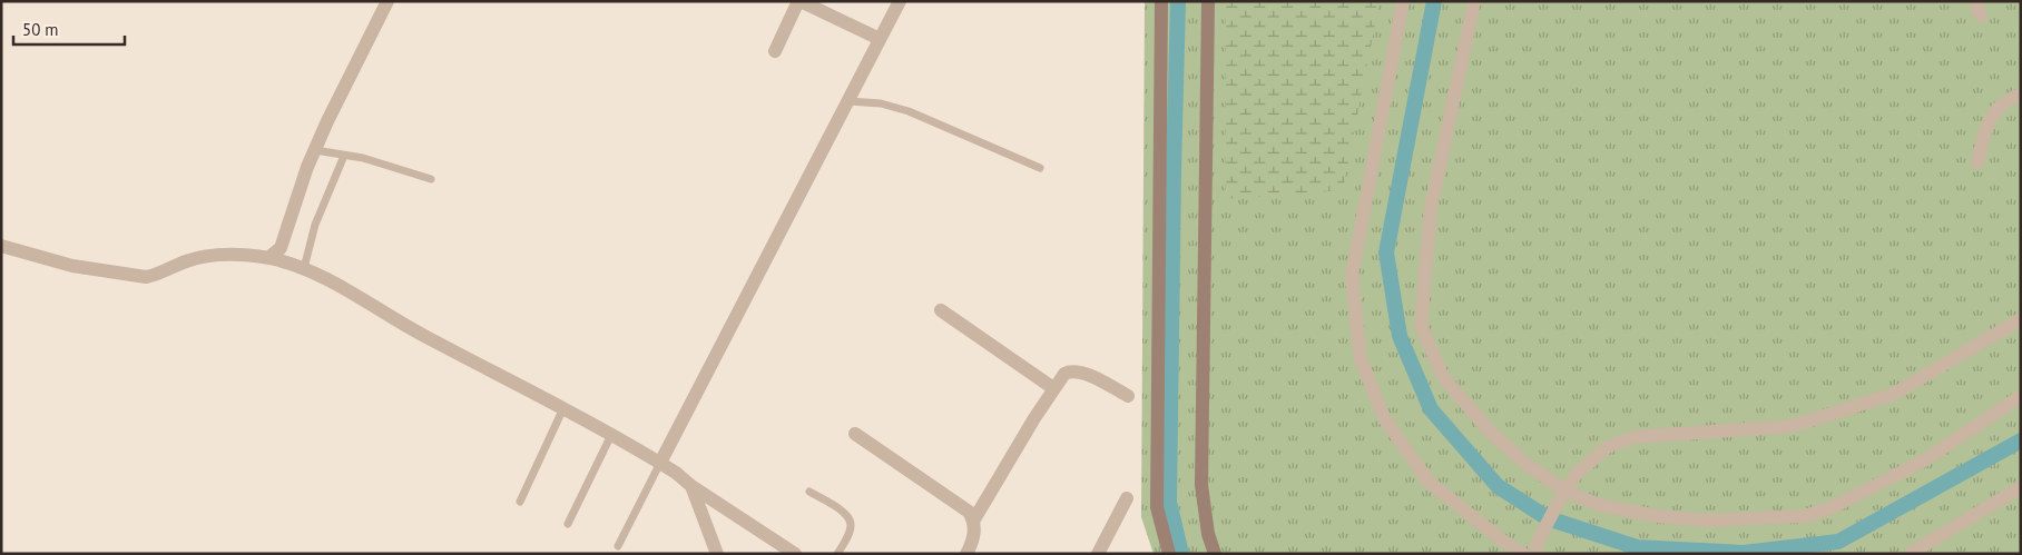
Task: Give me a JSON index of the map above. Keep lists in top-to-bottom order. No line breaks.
{"scale_bar":"50 m"}
